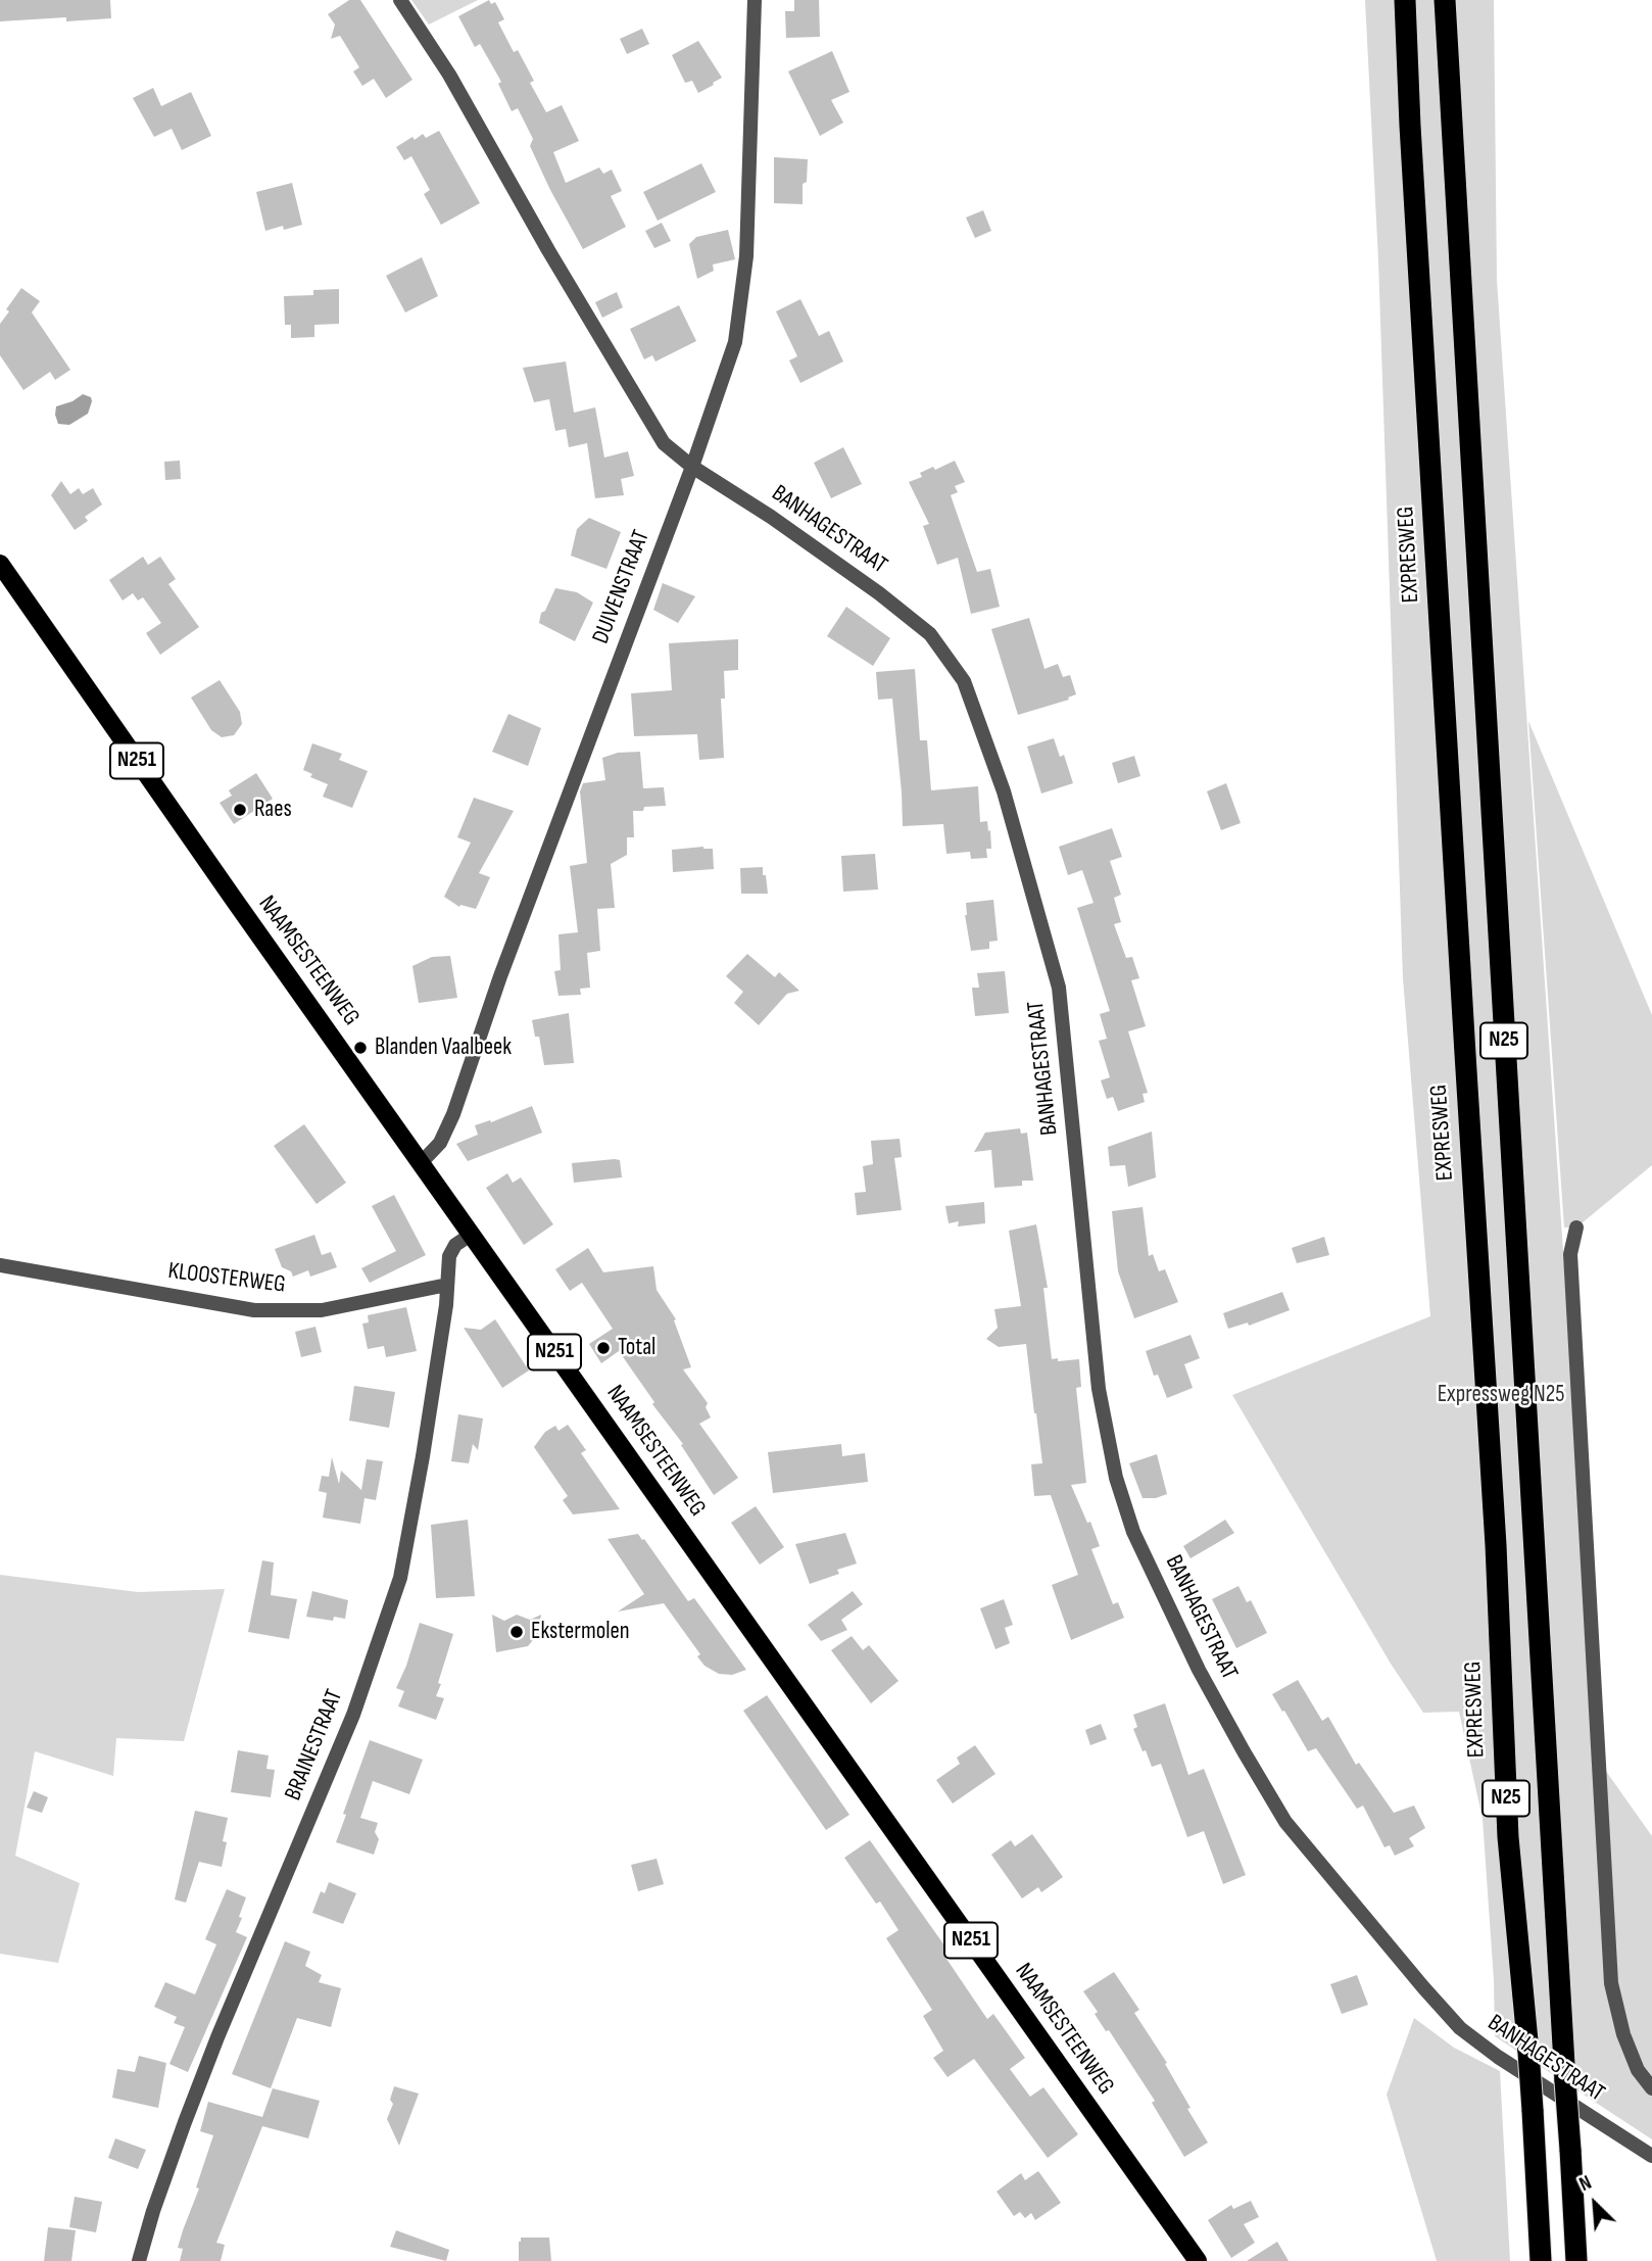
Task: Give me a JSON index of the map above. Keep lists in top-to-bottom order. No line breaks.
{"streets":{"highway":["EXPRESWEG","N25"],"main road":["N251","NAAMSESTEENWEG"],"street":["BANHAGESTRAAT","DUIVENSTRAAT","KLOOSTERWEG","BRAINESTRAAT"]},"crossings":[["BANHAGESTRAAT","DUIVENSTRAAT"],["DUIVENSTRAAT","NAAMSESTEENWEG"],["NAAMSESTEENWEG","BRAINESTRAAT"],["KLOOSTERWEG","BRAINESTRAAT"]],"parks":["Expressweg N25"],"places":["Raes","Blanden Vaalbeek","Total","Ekstermolen"],"north":"top left"}
